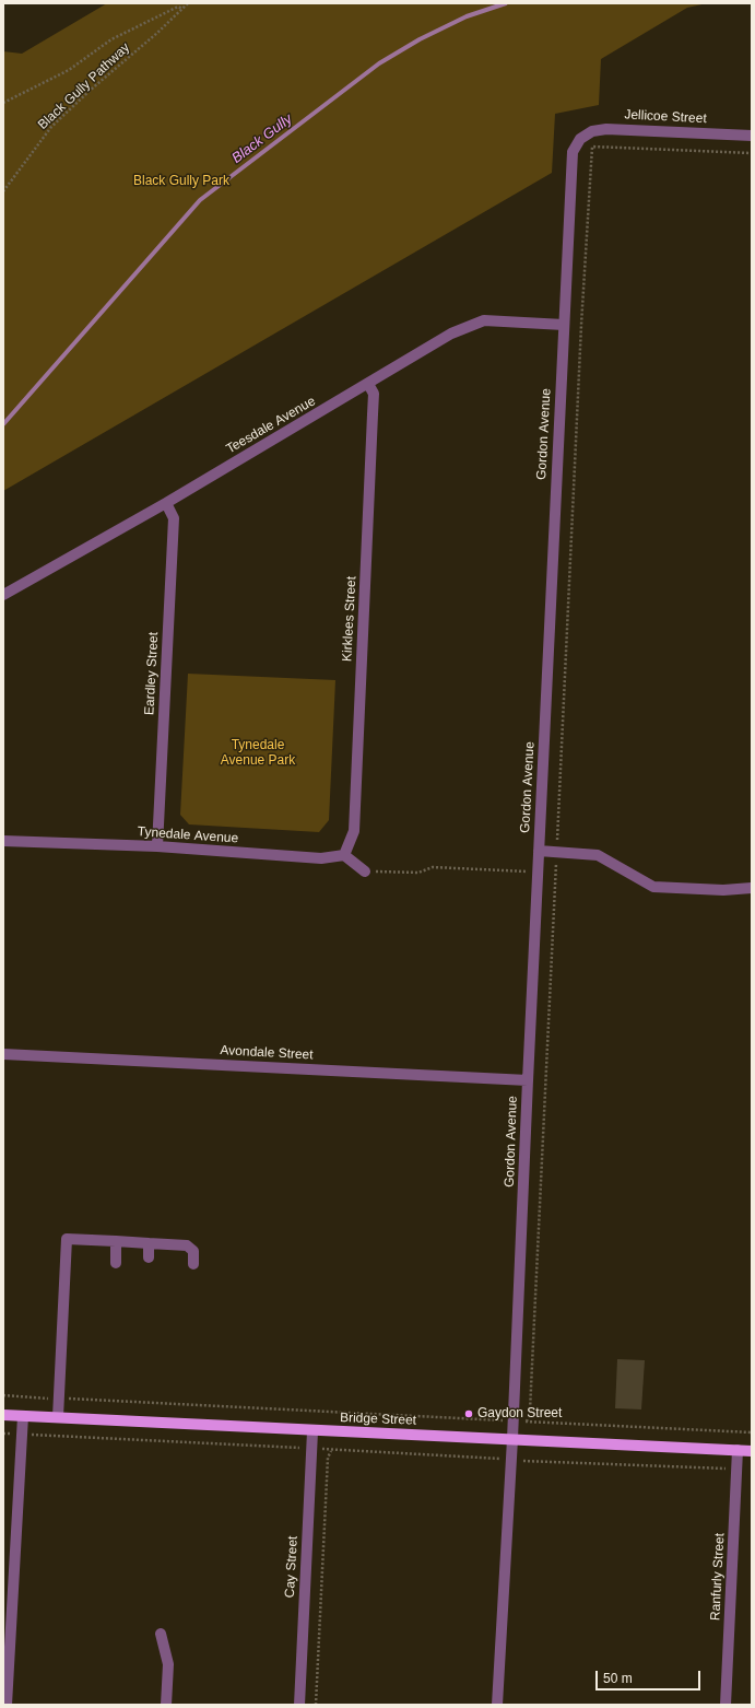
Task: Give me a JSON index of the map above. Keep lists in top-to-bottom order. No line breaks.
{"streets":{"main road":["Bridge Street"],"street":["Jellicoe Street","Teesdale Avenue","Gordon Avenue","Kirklees Street","Eardley Street","Tynedale Avenue","Avondale Street","Cay Street","Ranfurly Street"],"path":["Black Gully Pathway"]},"crossings":[["Jellicoe Street","Gordon Avenue"],["Teesdale Avenue","Gordon Avenue"],["Teesdale Avenue","Kirklees Street"],["Teesdale Avenue","Eardley Street"],["Gordon Avenue","Avondale Street"],["Gordon Avenue","Bridge Street"],["Kirklees Street","Tynedale Avenue"],["Eardley Street","Tynedale Avenue"],["Bridge Street","Cay Street"],["Bridge Street","Ranfurly Street"]],"water":["Black Gully"],"parks":["Black Gully Park","Tynedale Avenue Park"],"places":["Gaydon Street"],"scale_bar":"50 m"}
